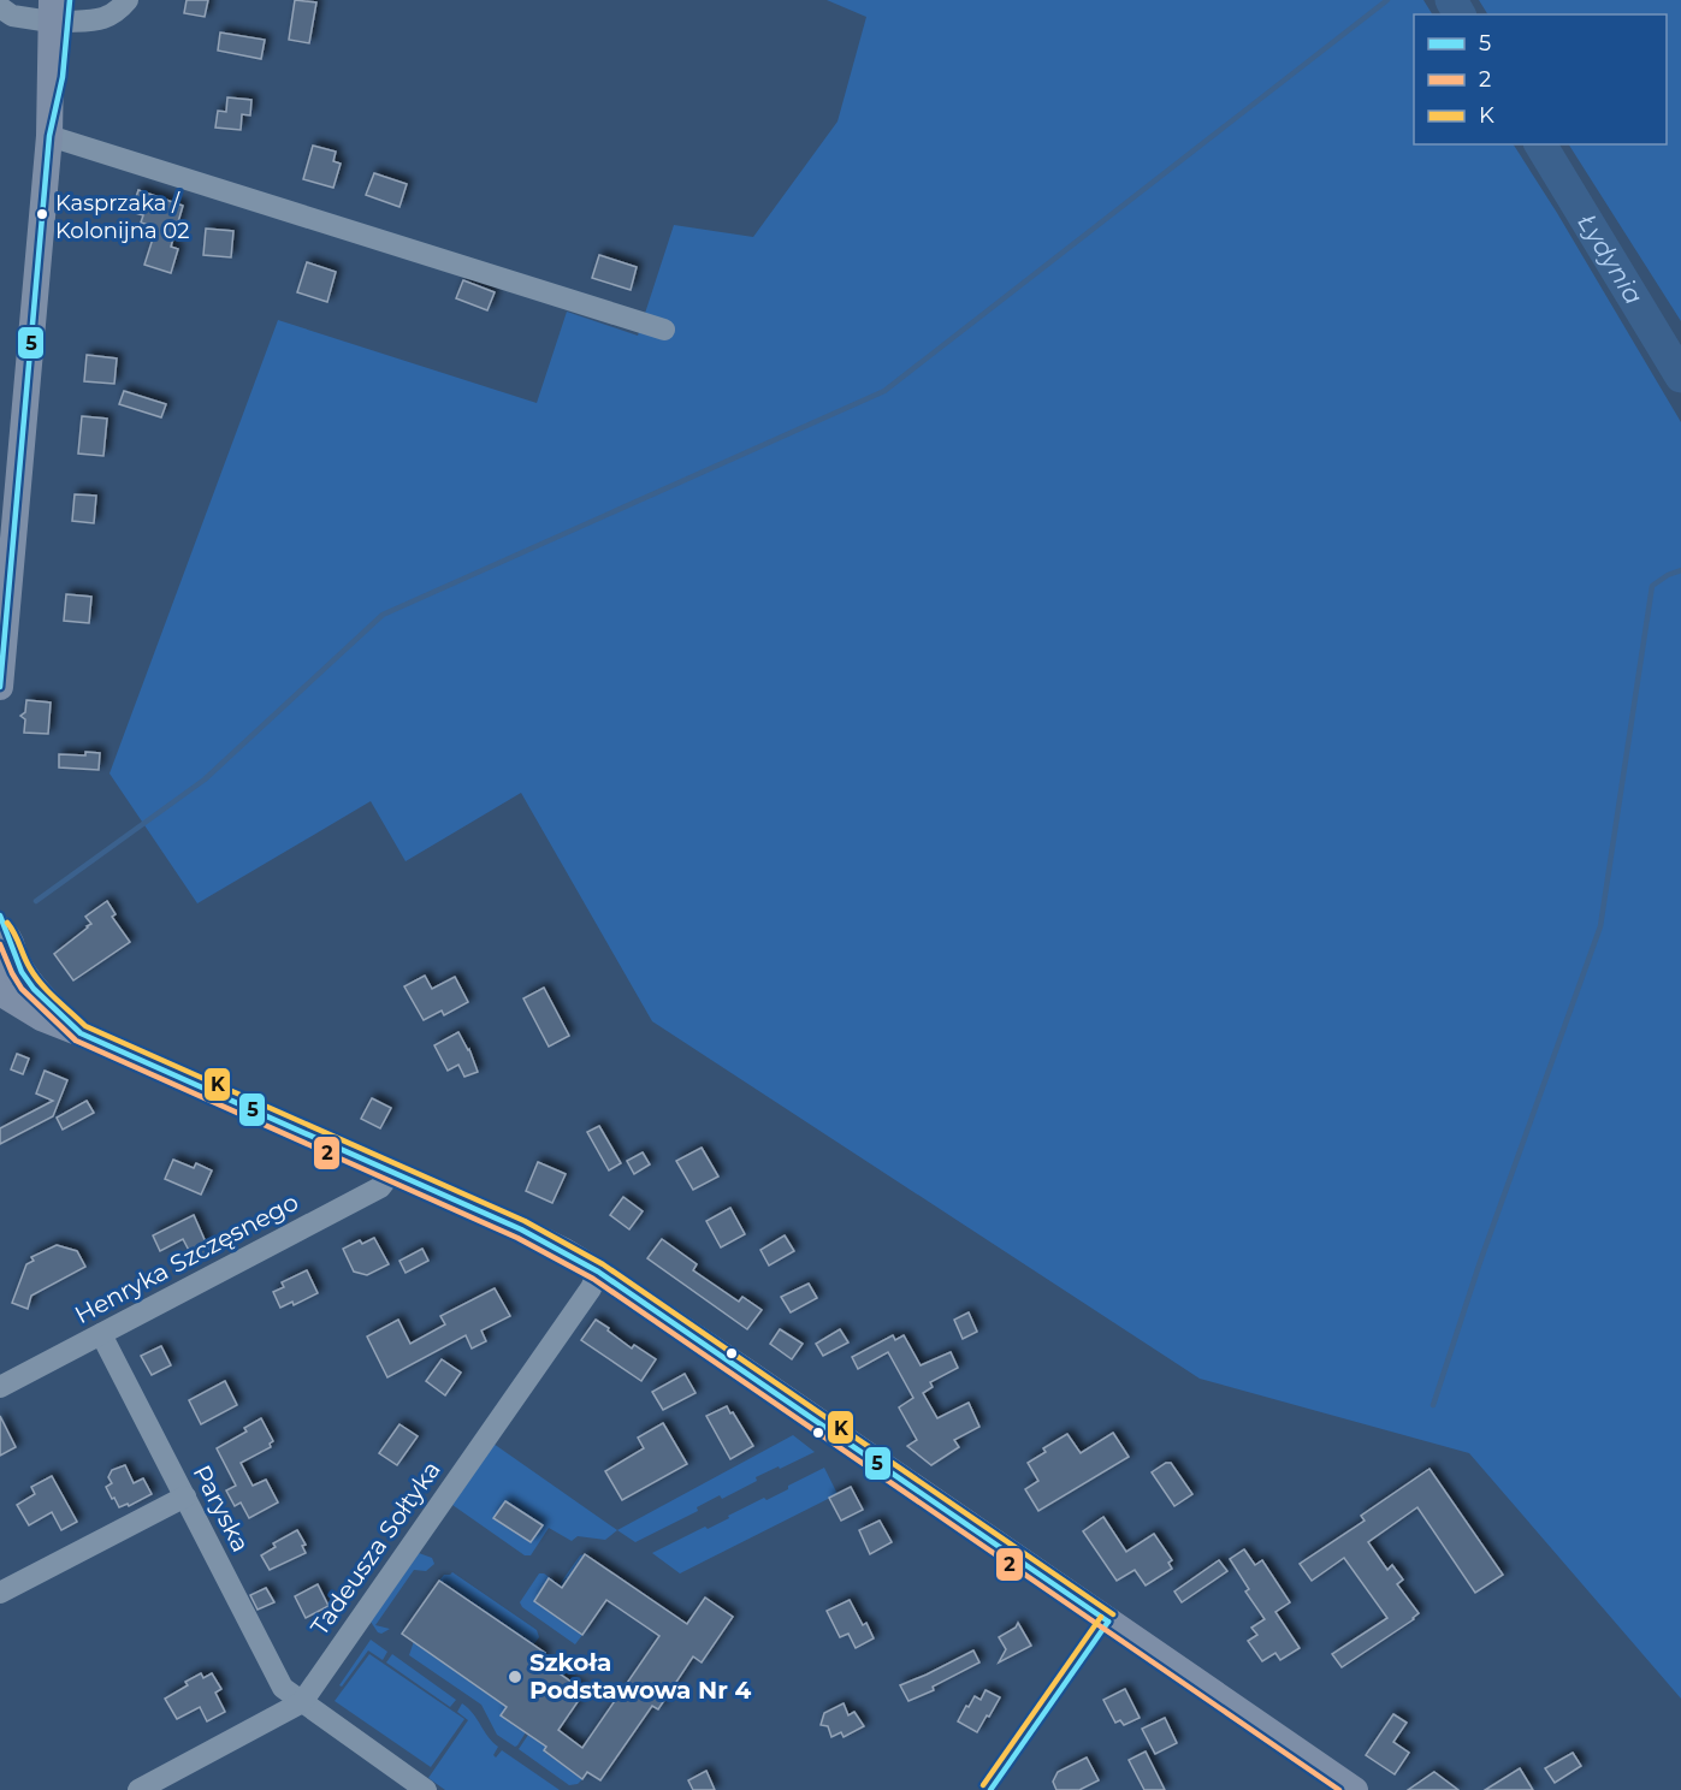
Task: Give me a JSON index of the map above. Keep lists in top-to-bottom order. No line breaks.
{"streets":{"street":["Henryka Szczęsnego","Paryska","Tadeusza Sołtyka"]},"crossings":[["Henryka Szczęsnego","Paryska"],["Paryska","Tadeusza Sołtyka"]],"water":["Łydynia"],"places":["Kasprzaka / Kolonijna 02","Szkoła Podstawowa Nr 4"],"lines":["transit line 5","transit line K","transit line 2"],"legend":["5","2","K"]}
